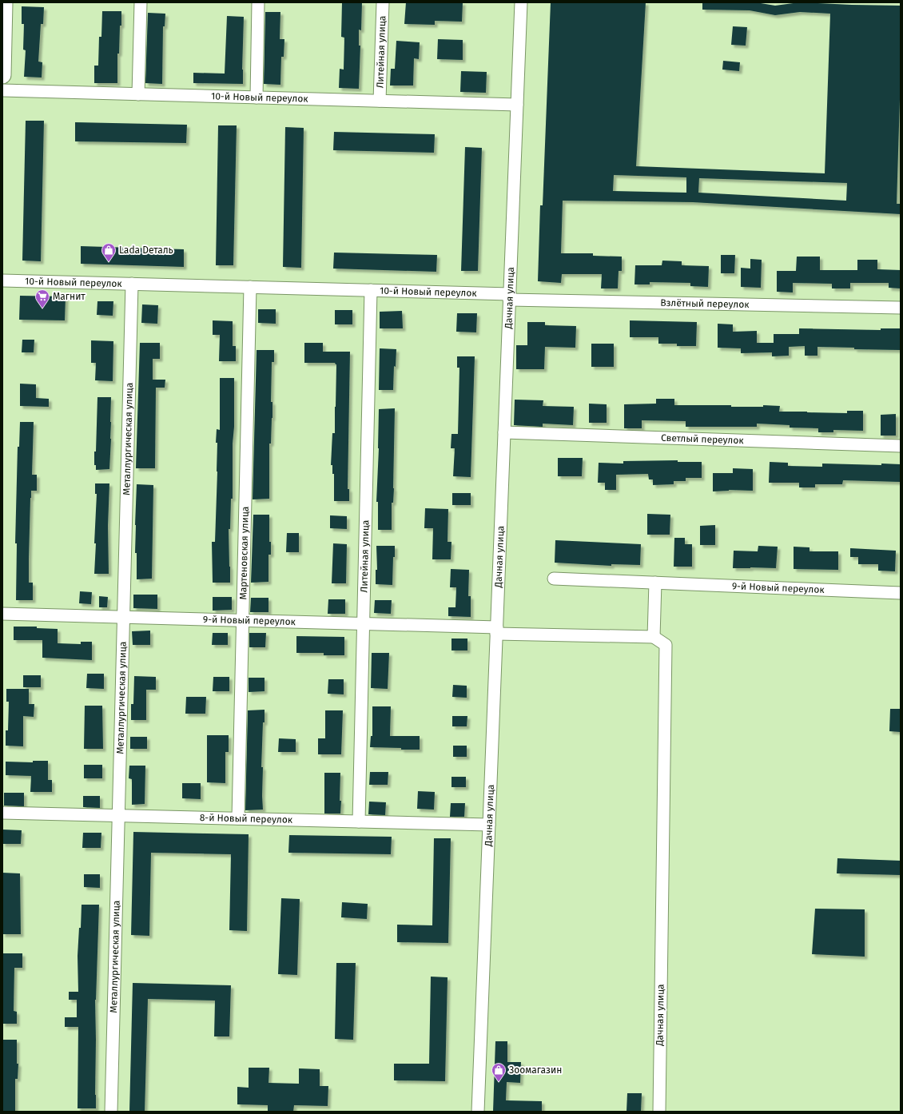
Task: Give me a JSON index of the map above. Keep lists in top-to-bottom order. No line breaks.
{"streets":{"street":["Литейная улица","10-й Новый переулок","Дачная улица","Взлётный переулок","Металлургическая улица","Светлый переулок","Мартеновская улица","9-й Новый переулок","8-й Новый переулок"]},"crossings":[["Литейная улица","10-й Новый переулок"],["Литейная улица","9-й Новый переулок"],["Литейная улица","8-й Новый переулок"],["10-й Новый переулок","Дачная улица"],["10-й Новый переулок","Взлётный переулок"],["10-й Новый переулок","Металлургическая улица"],["10-й Новый переулок","Мартеновская улица"],["Дачная улица","Взлётный переулок"],["Дачная улица","Светлый переулок"],["Дачная улица","9-й Новый переулок"],["Дачная улица","8-й Новый переулок"],["Металлургическая улица","9-й Новый переулок"],["Металлургическая улица","8-й Новый переулок"],["Мартеновская улица","9-й Новый переулок"],["Мартеновская улица","8-й Новый переулок"]],"places":{"shop":["Lada Dеталь","Зоомагазин"],"supermarket":["Магнит"]}}
